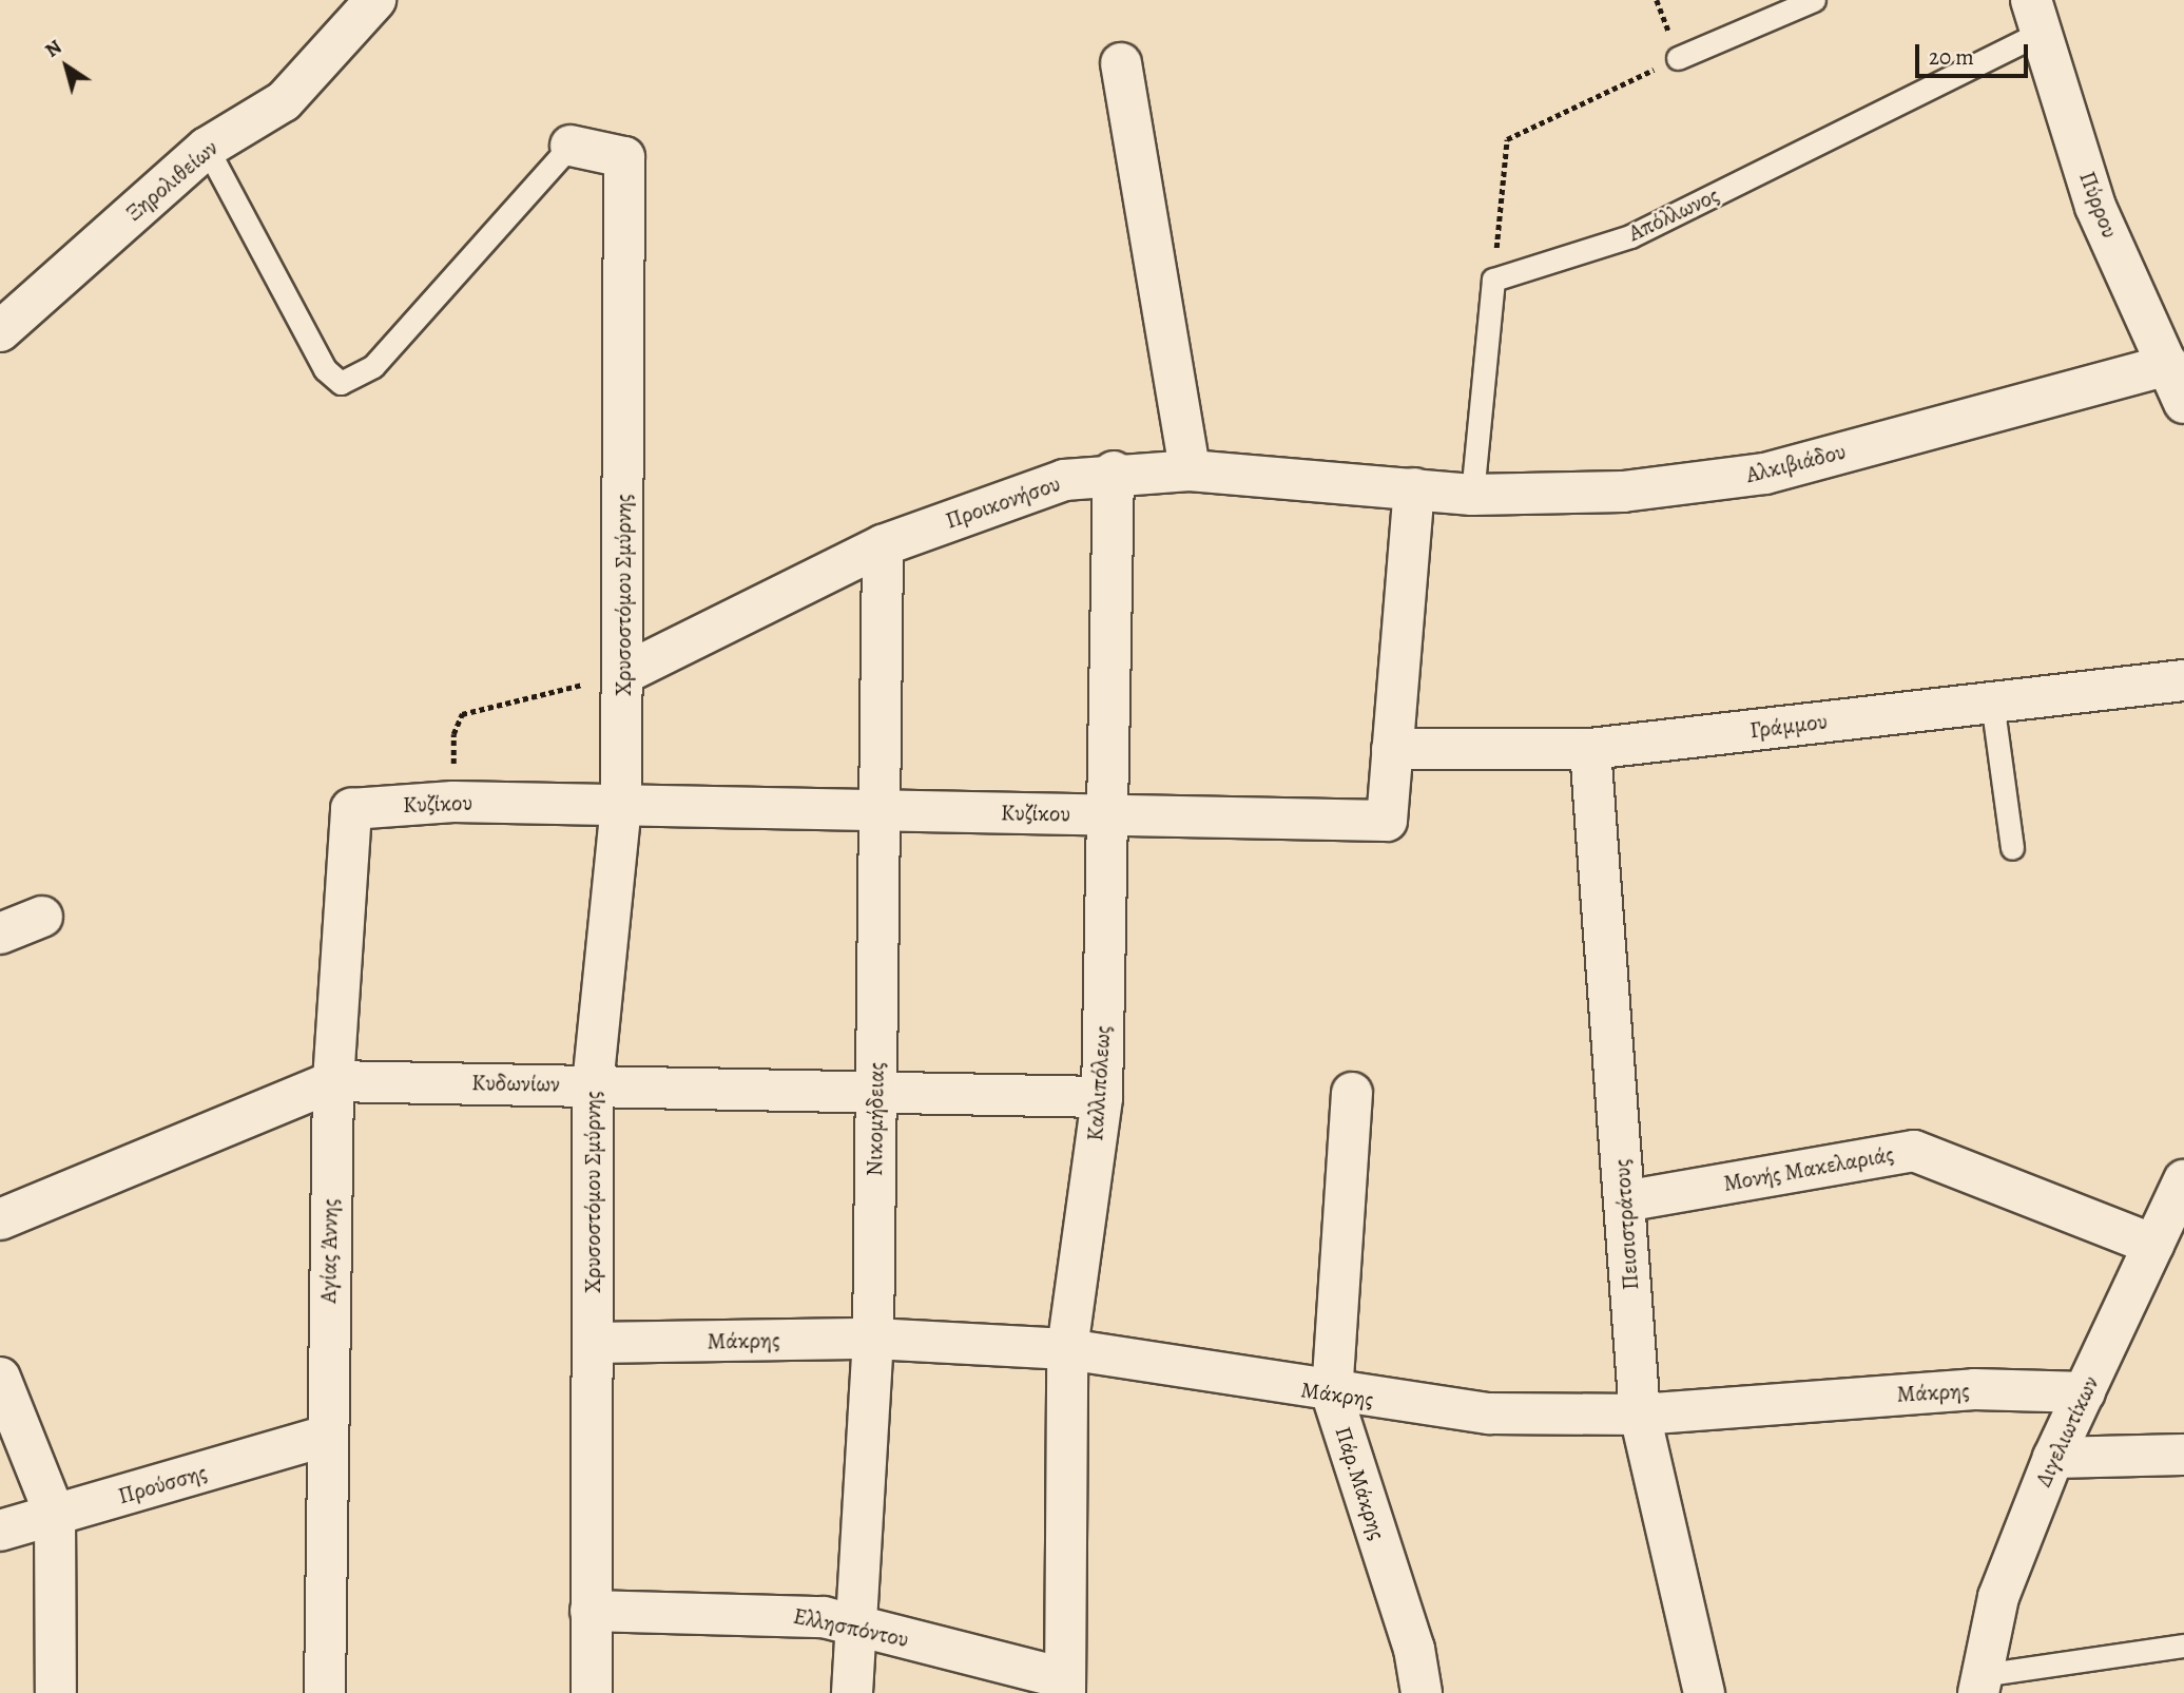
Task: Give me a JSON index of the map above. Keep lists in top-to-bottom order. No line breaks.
{"streets":{"street":["Ξηρολιθείων","Πύρρου","Αλκιβιάδου","Προικονήσου","Χρυσοστόμου Σμύρνης","Γράμμου","Κυζίκου","Κυδωνίων","Καλλιπόλεως","Νικομήδειας","Μονής Μακελαριάς","Πεισιστράτους","Αγίας Άννης","Μάκρης","Διγελιωτίκων","Πάρ.Μάκρης","Προύσσης","Ελλησπόντου"],"lane":["Απόλλωνος"]},"crossings":[["Ξηρολιθείων","Χρυσοστόμου Σμύρνης"],["Πύρρου","Απόλλωνος"],["Πύρρου","Αλκιβιάδου"],["Αλκιβιάδου","Προικονήσου"],["Αλκιβιάδου","Κυζίκου"],["Προικονήσου","Χρυσοστόμου Σμύρνης"],["Προικονήσου","Κυζίκου"],["Προικονήσου","Καλλιπόλεως"],["Προικονήσου","Νικομήδειας"],["Χρυσοστόμου Σμύρνης","Κυζίκου"],["Χρυσοστόμου Σμύρνης","Κυδωνίων"],["Χρυσοστόμου Σμύρνης","Μάκρης"],["Χρυσοστόμου Σμύρνης","Ελλησπόντου"],["Γράμμου","Κυζίκου"],["Γράμμου","Πεισιστράτους"],["Κυζίκου","Καλλιπόλεως"],["Κυζίκου","Νικομήδειας"],["Κυζίκου","Αγίας Άννης"],["Κυδωνίων","Καλλιπόλεως"],["Κυδωνίων","Νικομήδειας"],["Κυδωνίων","Αγίας Άννης"],["Καλλιπόλεως","Μάκρης"],["Καλλιπόλεως","Ελλησπόντου"],["Νικομήδειας","Μάκρης"],["Νικομήδειας","Ελλησπόντου"],["Μονής Μακελαριάς","Πεισιστράτους"],["Μονής Μακελαριάς","Διγελιωτίκων"],["Πεισιστράτους","Μάκρης"],["Αγίας Άννης","Προύσσης"],["Μάκρης","Διγελιωτίκων"],["Μάκρης","Πάρ.Μάκρης"]],"scale_bar":"20 m","north":"top left"}
